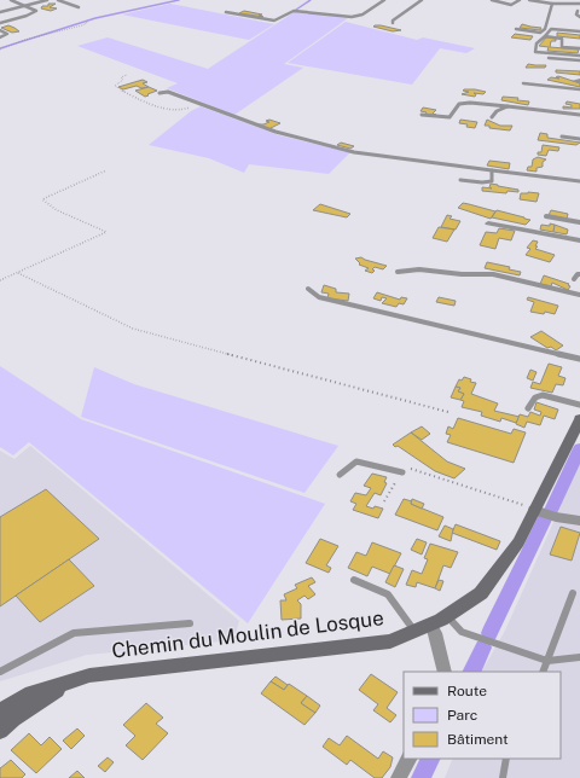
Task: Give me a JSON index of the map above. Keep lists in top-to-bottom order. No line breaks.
{"streets":{"street":["Chemin du Moulin de Losque"]},"legend":["Route","Parc","Bâtiment"]}
